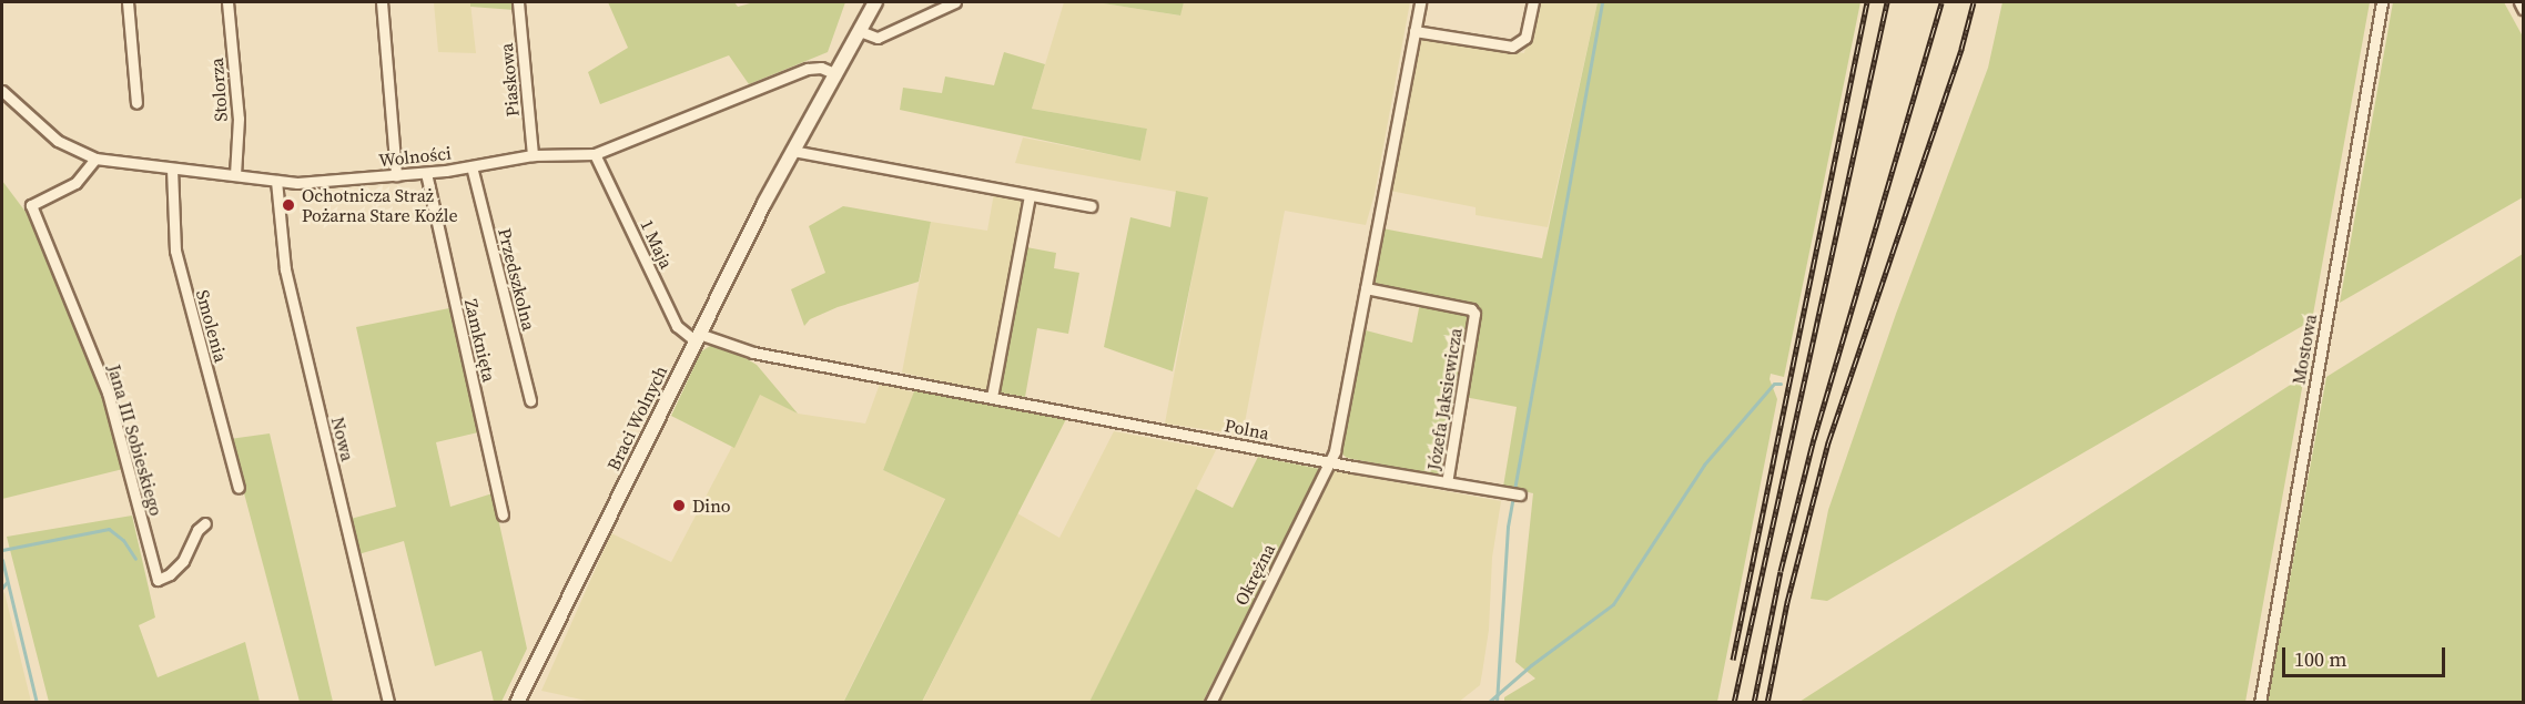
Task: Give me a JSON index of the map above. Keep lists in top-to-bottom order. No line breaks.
{"streets":{"main road":["Braci Wolnych"],"street":["Piaskowa","Stolorza","Wolności","1 Maja","Przedszkolna","Smolenia","Zamknięta","Mostowa","Józefa Jaksiewicza","Polna","Nowa","Jana III Sobieskiego","Okrężna"]},"crossings":[["Piaskowa","Wolności"],["Stolorza","Wolności"],["Wolności","1 Maja"],["Wolności","Przedszkolna"],["Wolności","Smolenia"],["Wolności","Zamknięta"],["Wolności","Braci Wolnych"],["Wolności","Nowa"],["Wolności","Jana III Sobieskiego"],["1 Maja","Braci Wolnych"],["1 Maja","Polna"],["Józefa Jaksiewicza","Polna"],["Braci Wolnych","Polna"],["Polna","Okrężna"]],"places":["Ochotnicza Straż Pożarna Stare Koźle","Dino"],"scale_bar":"100 m"}
